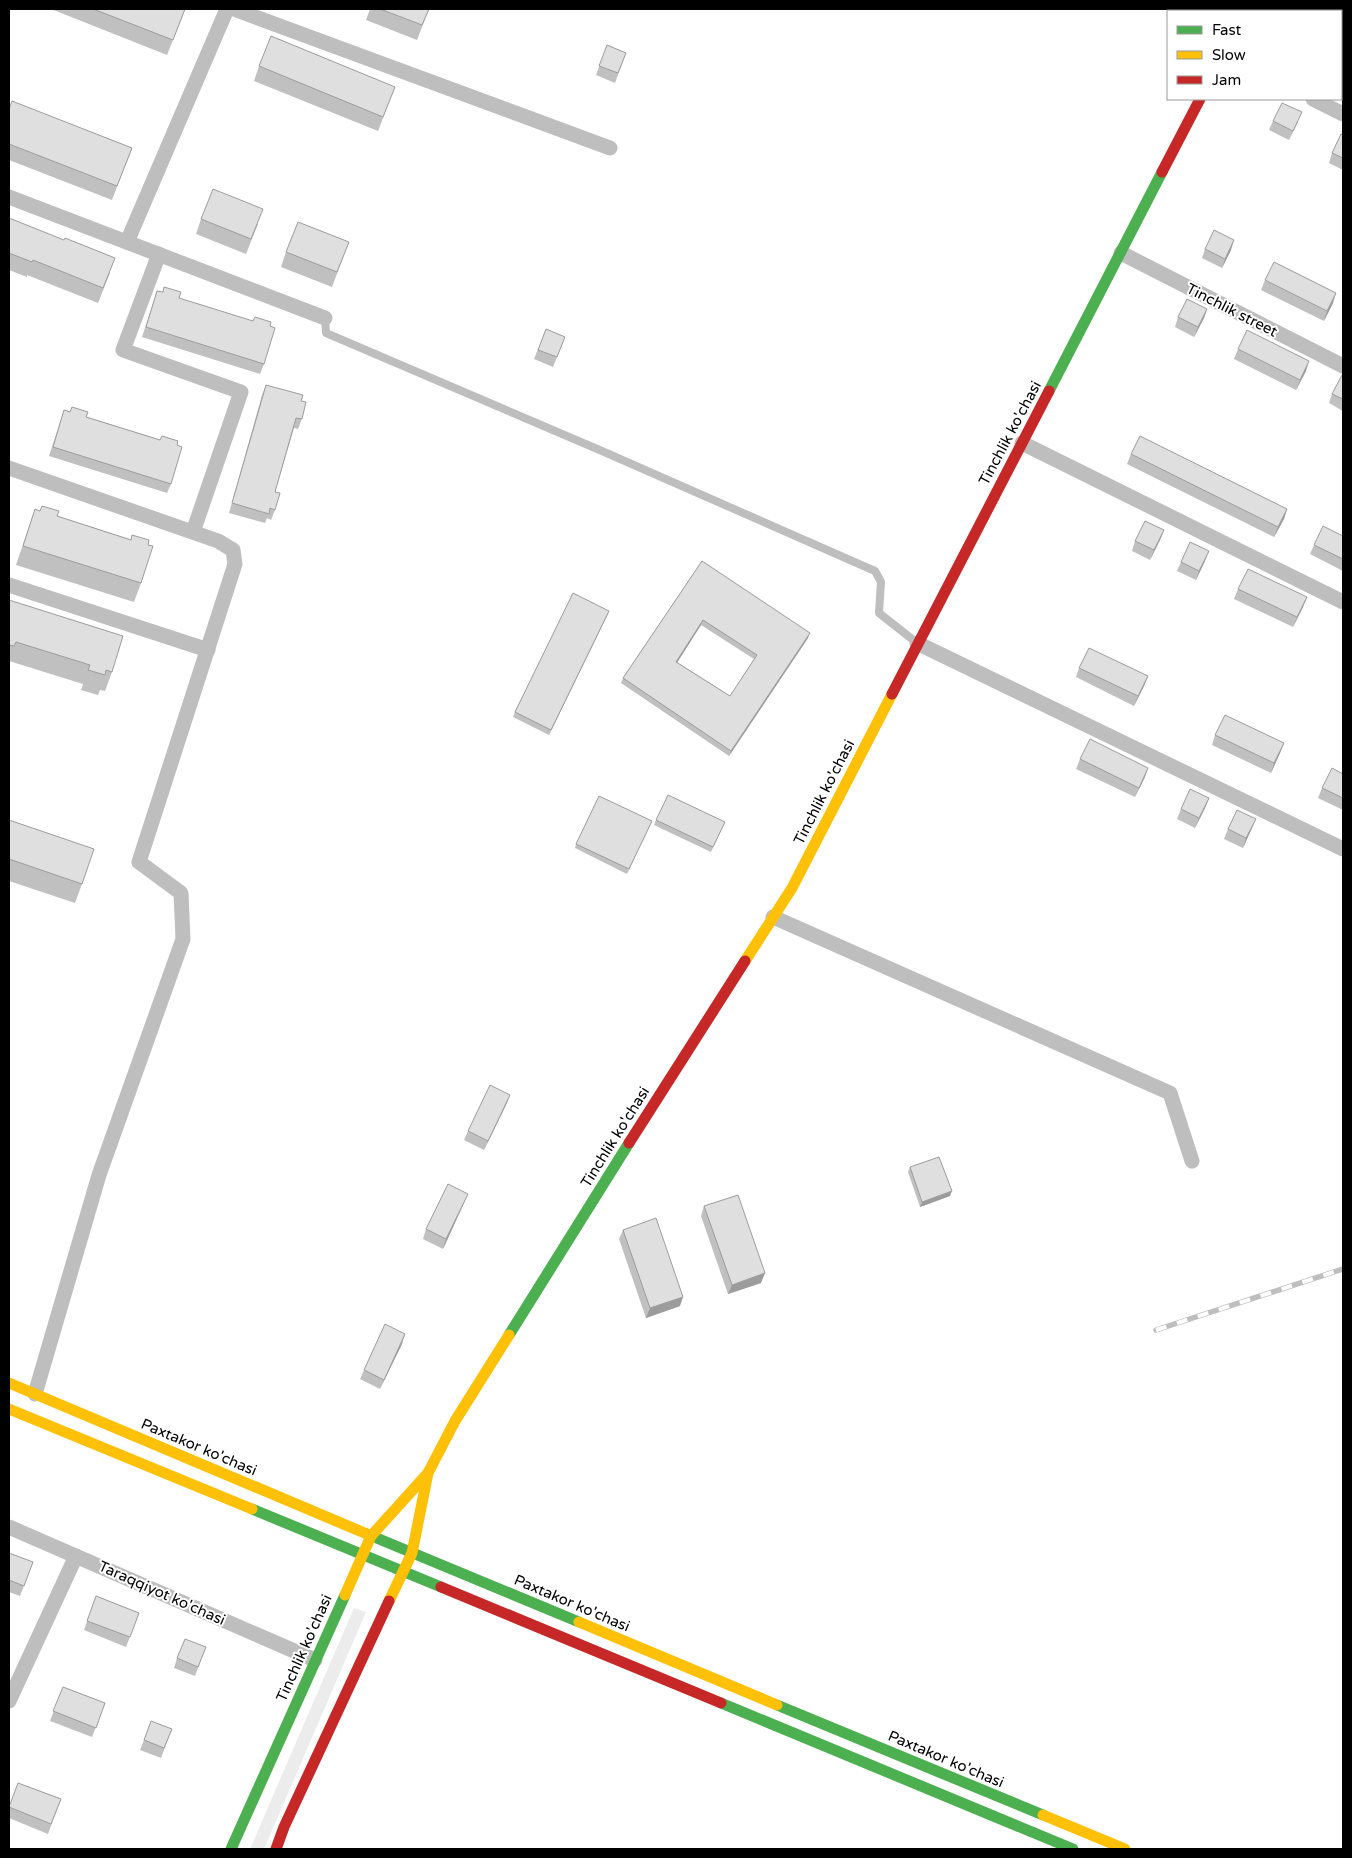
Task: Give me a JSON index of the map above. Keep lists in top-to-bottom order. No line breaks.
{"streets":{"main road":["Tinchlik ko'chasi","Paxtakor ko'chasi"],"street":["Tinchlik street","Taraqqiyot ko'chasi"]},"crossings":[["Tinchlik street","Tinchlik ko'chasi"],["Tinchlik ko'chasi","Paxtakor ko'chasi"],["Tinchlik ko'chasi","Taraqqiyot ko'chasi"]],"legend":["Fast","Slow","Jam"]}
